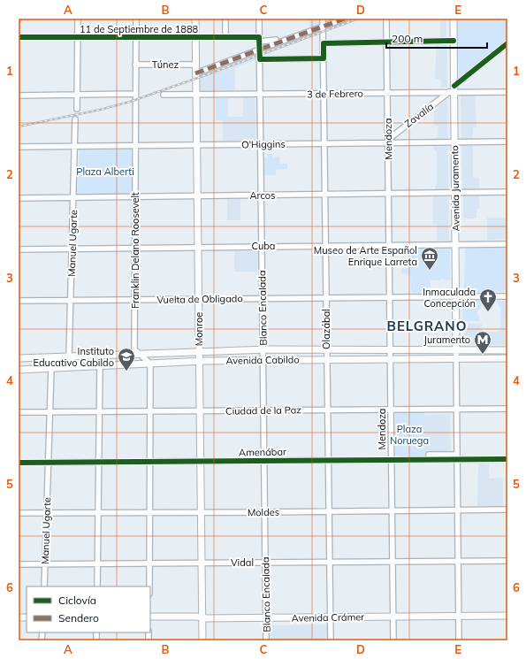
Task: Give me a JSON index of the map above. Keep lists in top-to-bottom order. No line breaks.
{"streets":{"main road":["Avenida Juramento","Monroe","Avenida Cabildo","Avenida Crámer"],"street":["11 de Septiembre de 1888","Túnez","3 de Febrero","Zavalía","Mendoza","O'Higgins","Arcos","Manuel Ugarte","Cuba","Franklin Delano Roosevelt","Vuelta de Obligado","Blanco Encalada","Olazábal","Ciudad de la Paz","Amenábar","Moldes","Vidal"]},"crossings":[["11 de Septiembre de 1888","Franklin Delano Roosevelt"],["11 de Septiembre de 1888","Blanco Encalada"],["11 de Septiembre de 1888","Monroe"],["Túnez","Franklin Delano Roosevelt"],["Túnez","Monroe"],["3 de Febrero","Zavalía"],["3 de Febrero","Mendoza"],["3 de Febrero","Avenida Juramento"],["3 de Febrero","Blanco Encalada"],["3 de Febrero","Monroe"],["3 de Febrero","Olazábal"],["Zavalía","Mendoza"],["Zavalía","O'Higgins"],["Zavalía","Avenida Juramento"],["Mendoza","O'Higgins"],["Mendoza","Arcos"],["Mendoza","Cuba"],["Mendoza","Vuelta de Obligado"],["Mendoza","Avenida Cabildo"],["Mendoza","Ciudad de la Paz"],["Mendoza","Amenábar"],["Mendoza","Moldes"],["Mendoza","Vidal"],["Mendoza","Avenida Crámer"],["O'Higgins","Avenida Juramento"],["O'Higgins","Manuel Ugarte"],["O'Higgins","Franklin Delano Roosevelt"],["O'Higgins","Blanco Encalada"],["O'Higgins","Monroe"],["O'Higgins","Olazábal"],["Avenida Juramento","Arcos"],["Avenida Juramento","Cuba"],["Avenida Juramento","Vuelta de Obligado"],["Avenida Juramento","Avenida Cabildo"],["Arcos","Manuel Ugarte"],["Arcos","Franklin Delano Roosevelt"],["Arcos","Blanco Encalada"],["Arcos","Monroe"],["Arcos","Olazábal"],["Manuel Ugarte","Cuba"],["Manuel Ugarte","Vuelta de Obligado"],["Manuel Ugarte","Avenida Cabildo"],["Manuel Ugarte","Ciudad de la Paz"],["Manuel Ugarte","Amenábar"],["Manuel Ugarte","Moldes"],["Manuel Ugarte","Vidal"],["Cuba","Franklin Delano Roosevelt"],["Cuba","Blanco Encalada"],["Cuba","Monroe"],["Cuba","Olazábal"],["Franklin Delano Roosevelt","Vuelta de Obligado"],["Franklin Delano Roosevelt","Avenida Cabildo"],["Vuelta de Obligado","Blanco Encalada"],["Vuelta de Obligado","Monroe"],["Vuelta de Obligado","Olazábal"],["Blanco Encalada","Avenida Cabildo"],["Blanco Encalada","Ciudad de la Paz"],["Blanco Encalada","Amenábar"],["Blanco Encalada","Moldes"],["Blanco Encalada","Vidal"],["Blanco Encalada","Avenida Crámer"],["Monroe","Avenida Cabildo"],["Monroe","Ciudad de la Paz"],["Monroe","Amenábar"],["Monroe","Moldes"],["Monroe","Vidal"],["Monroe","Avenida Crámer"],["Olazábal","Avenida Cabildo"],["Olazábal","Ciudad de la Paz"],["Olazábal","Amenábar"],["Olazábal","Moldes"],["Olazábal","Vidal"],["Olazábal","Avenida Crámer"]],"districts":["BELGRANO"],"parks":["Plaza Alberti","Plaza Noruega"],"places":{"museum":["Museo de Arte Español Enrique Larreta"],"church":["Inmaculada Concepción"],"metro station":["Juramento"],"school or university":["Instituto Educativo Cabildo"]},"legend":["Ciclovía","Sendero"],"scale_bar":"200 m","grid":{"columns":["A","B","C","D","E"],"rows":["1","2","3","4","5","6"]}}
